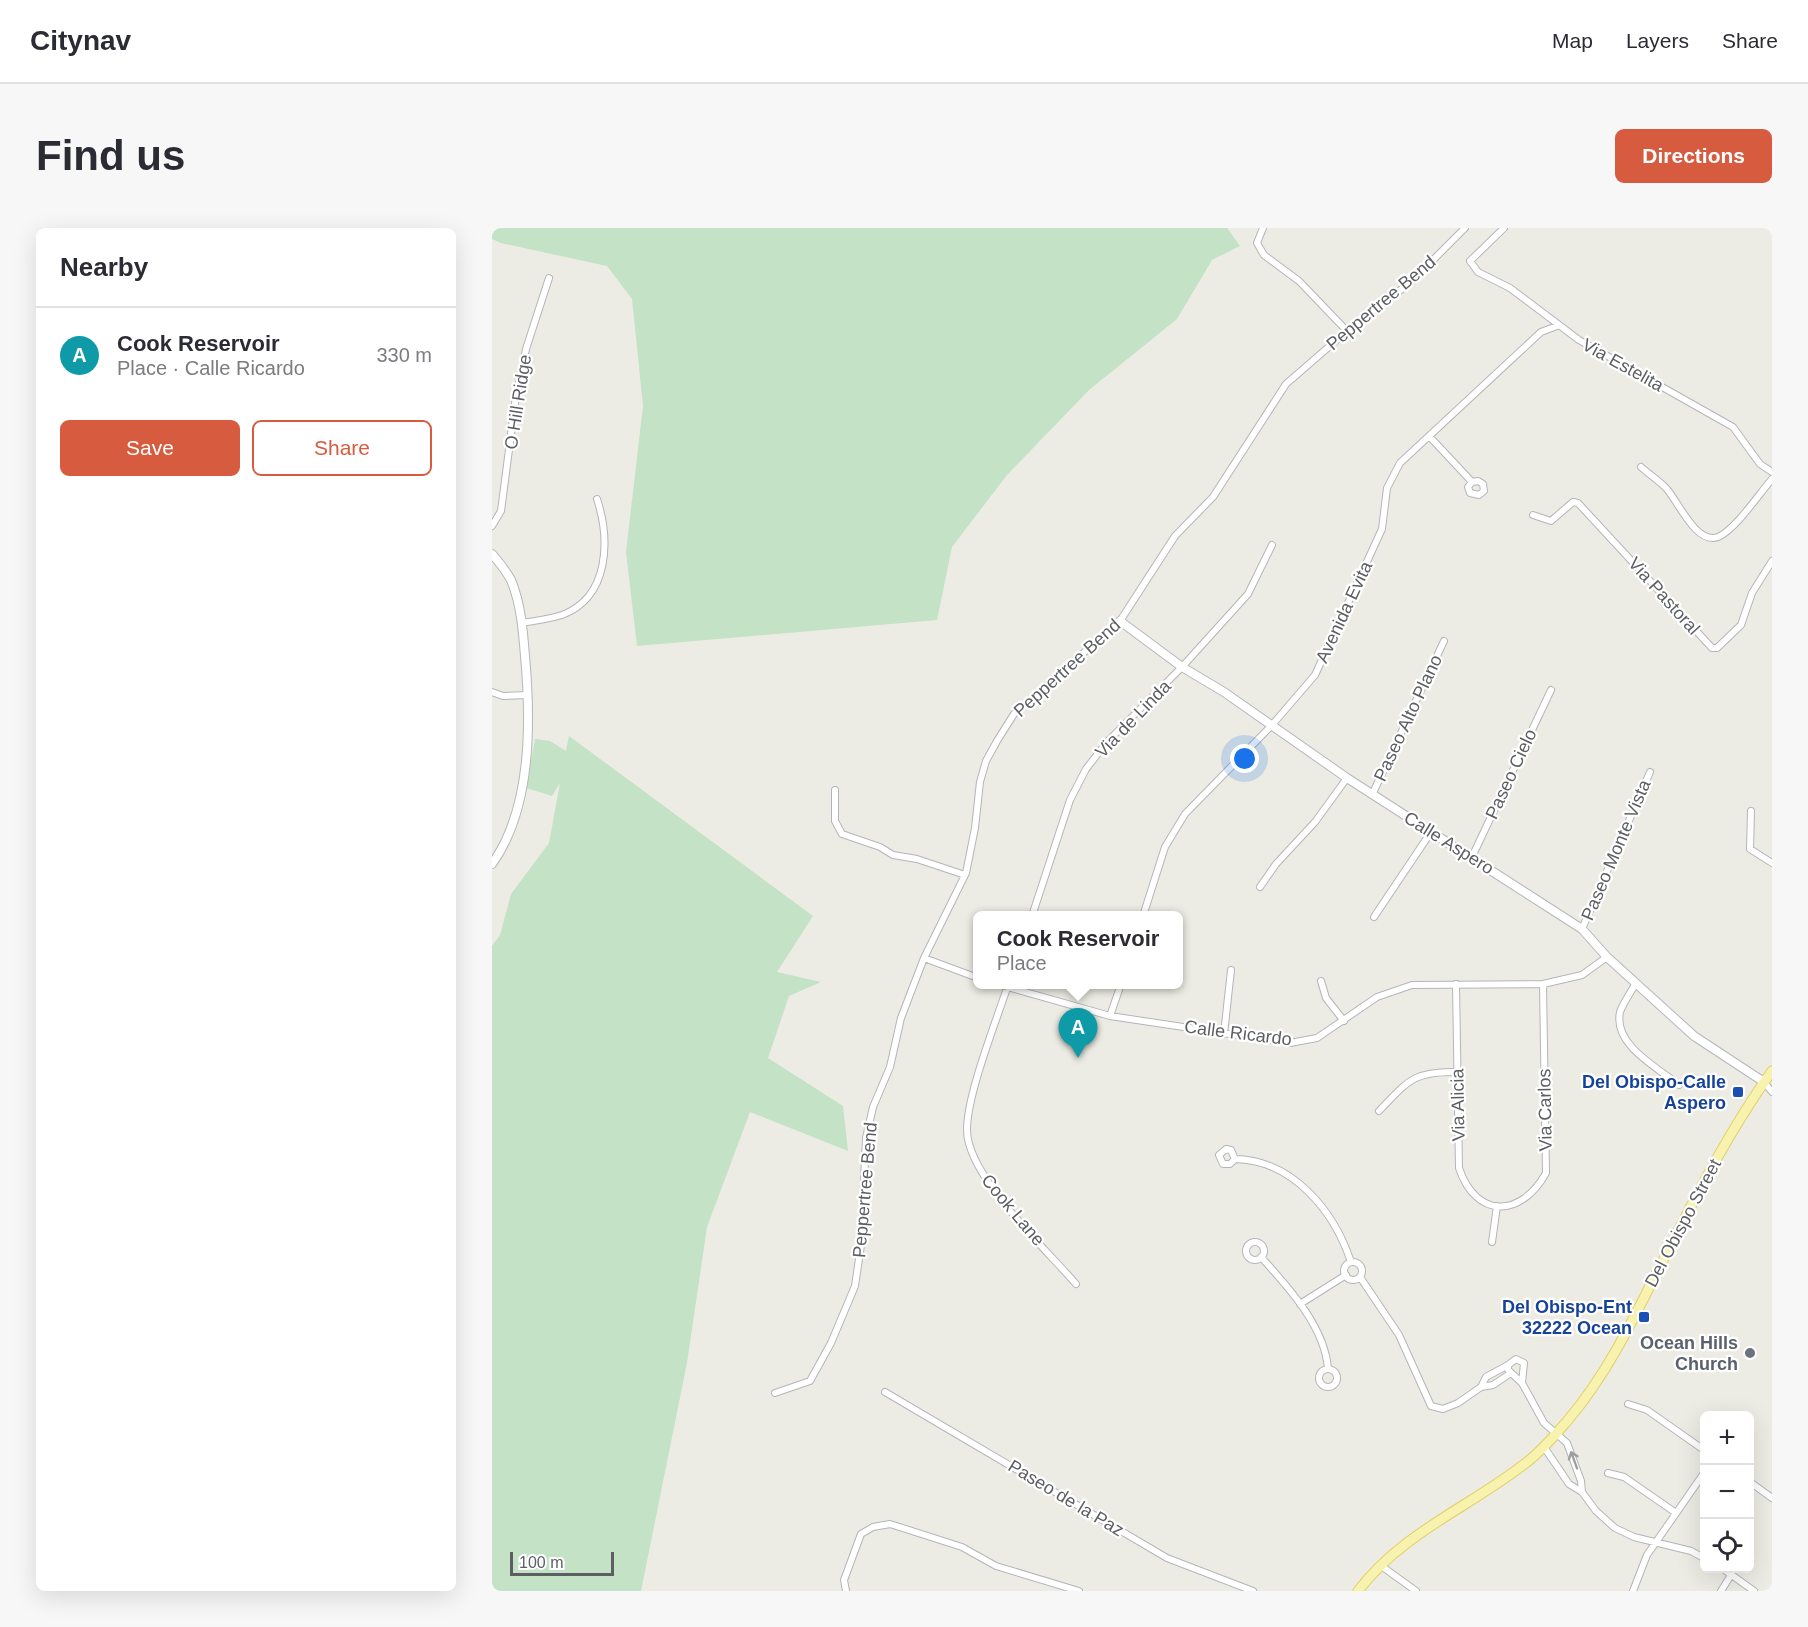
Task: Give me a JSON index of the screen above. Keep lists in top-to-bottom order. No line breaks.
{"streets":{"main road":["Del Obispo Street"],"street":["Peppertree Bend","Via Estelita","O Hill Ridge","Via Pastoral","Avenida Evita","Paseo Alto Plano","Via de Linda","Paseo Cielo","Calle Aspero","Paseo Monte Vista","Calle Ricardo","Via Alicia","Via Carlos","Cook Lane","Paseo de la Paz"]},"crossings":[["Peppertree Bend","Calle Aspero"],["Via Estelita","Avenida Evita"],["Avenida Evita","Calle Aspero"],["Paseo Alto Plano","Calle Aspero"],["Via de Linda","Calle Aspero"],["Paseo Cielo","Calle Aspero"],["Calle Aspero","Paseo Monte Vista"],["Calle Aspero","Calle Ricardo"],["Calle Aspero","Del Obispo Street"],["Calle Ricardo","Via Alicia"],["Calle Ricardo","Via Carlos"],["Via Alicia","Via Carlos"]],"places":{"transit":["Del Obispo-Calle Aspero","Del Obispo-Ent 32222 Ocean"],"other":["Ocean Hills Church"]},"scale_bar":"100 m","page":{"header":"Citynav","nav":["Map","Layers","Share"],"buttons":["Directions",["Save","Share"]],"title":"Find us","heading":"Nearby","list":[{"mark":"A","name":"Cook Reservoir","note":"Place · Calle Ricardo","value":"330 m"}],"popup":["Cook Reservoir","Place"],"pins":"A","map_buttons":["+","−"],"scale":"100 m"}}
